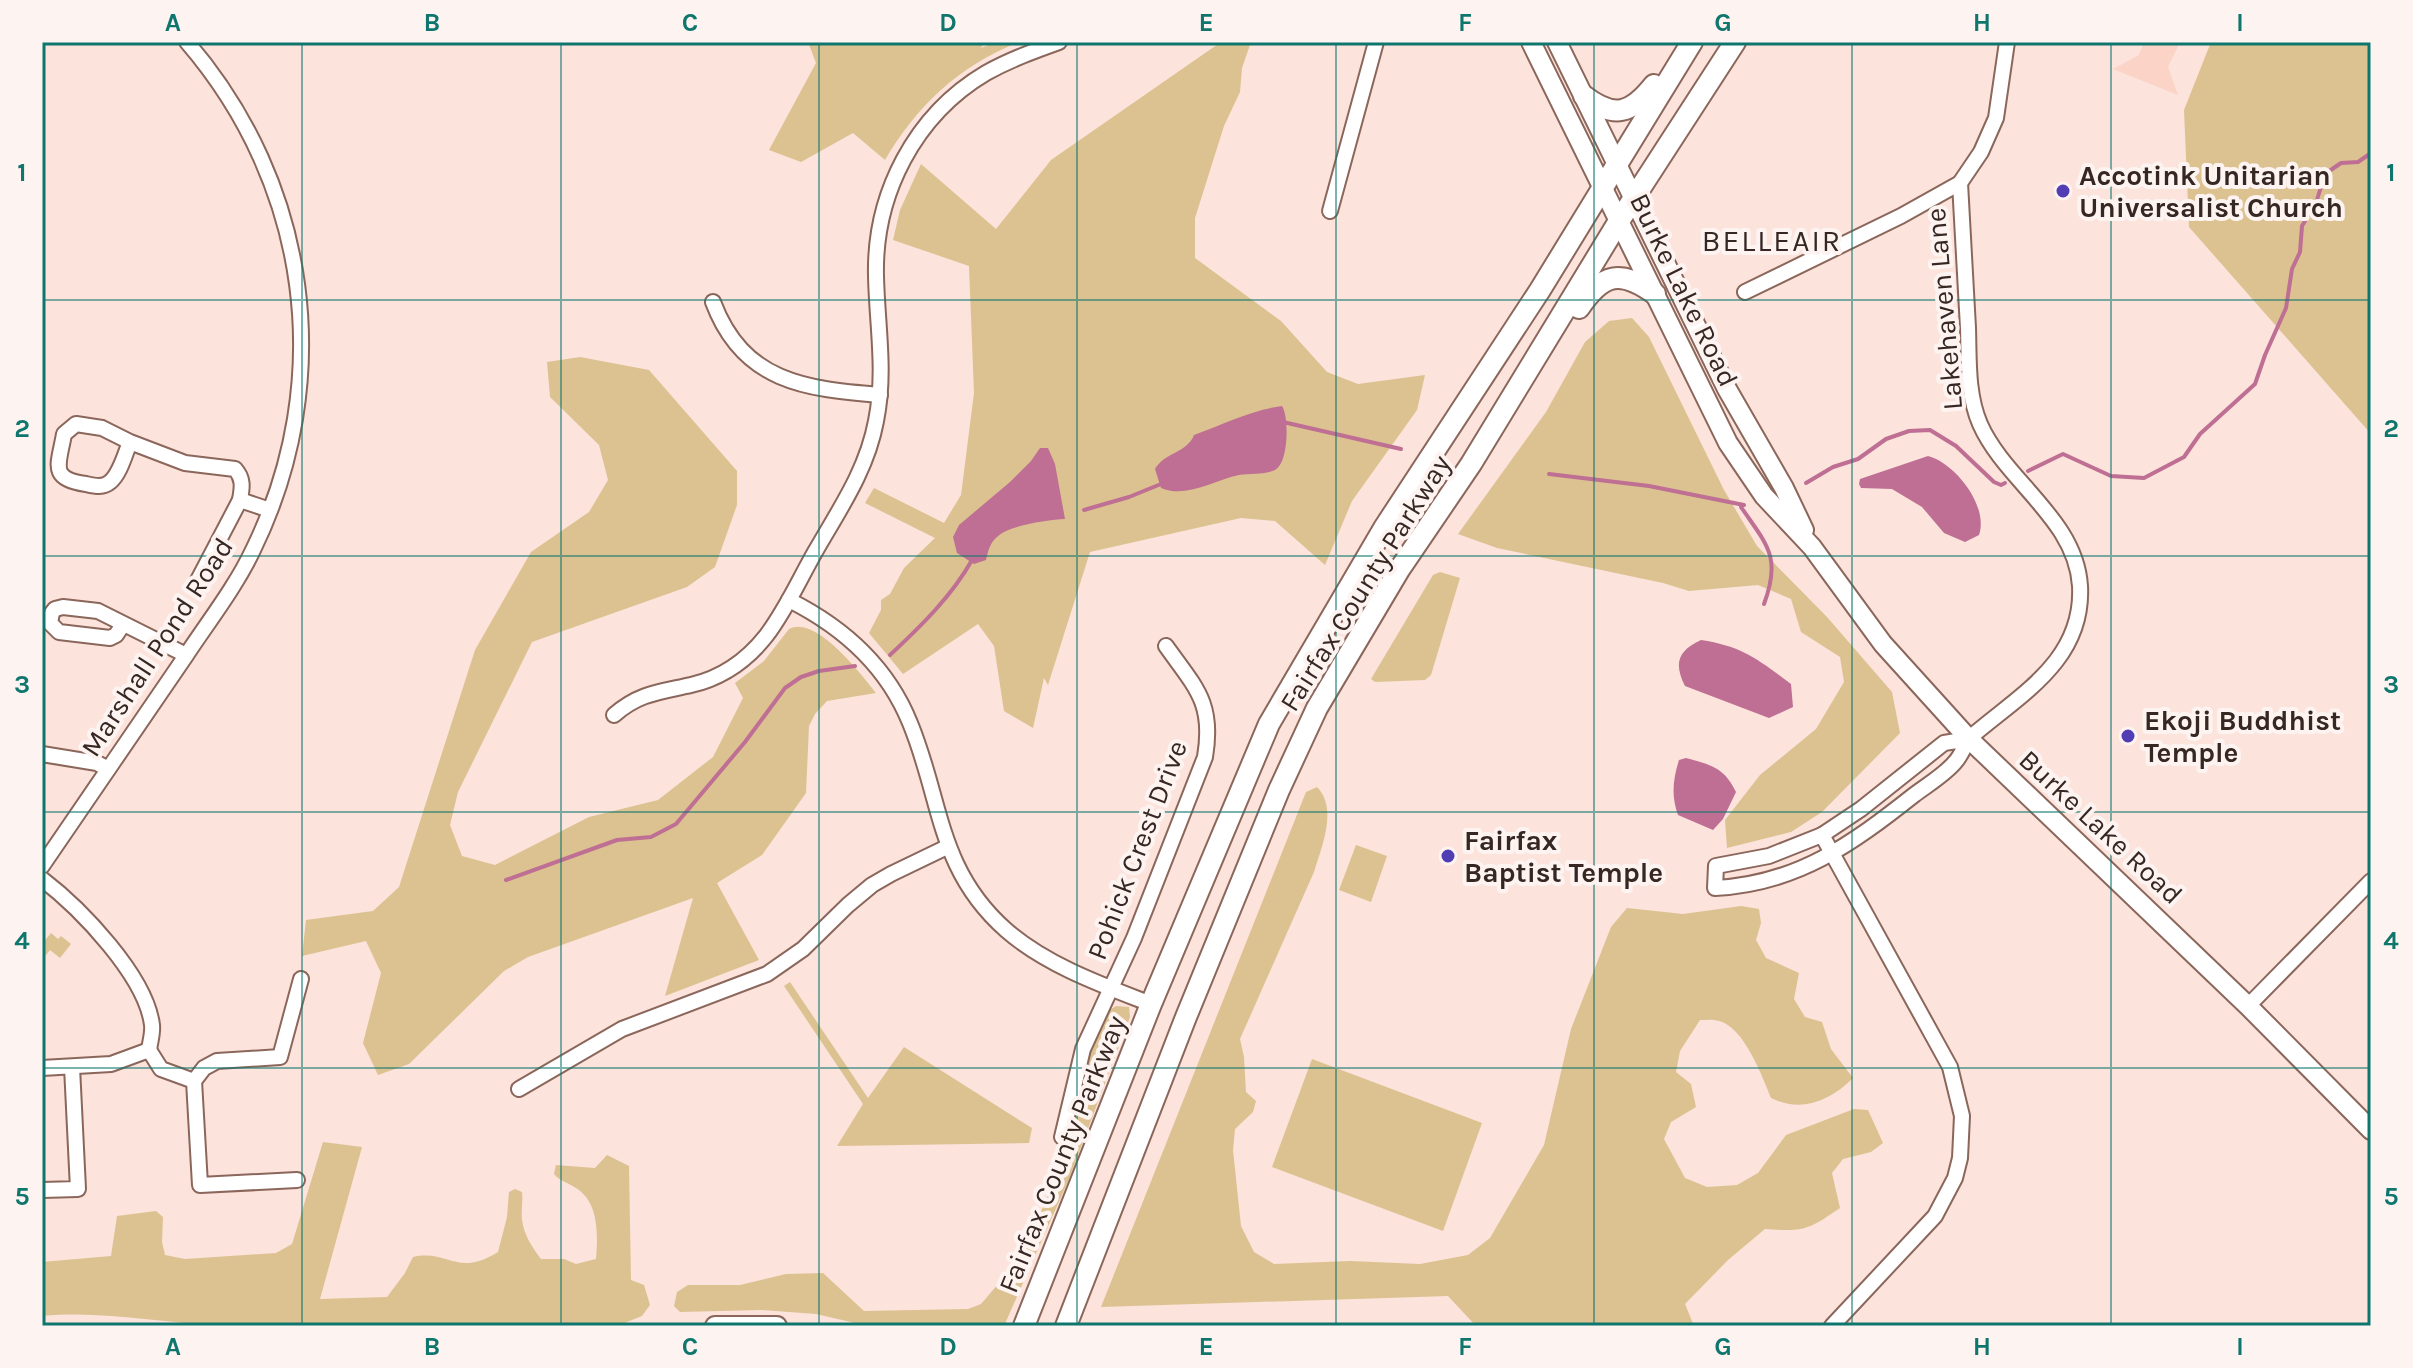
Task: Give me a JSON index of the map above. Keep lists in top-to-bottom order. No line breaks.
{"streets":{"highway":["Fairfax County Parkway"],"main road":["Burke Lake Road"],"street":["Lakehaven Lane","Marshall Pond Road","Pohick Crest Drive"]},"crossings":[["Burke Lake Road","Lakehaven Lane"],["Burke Lake Road","Fairfax County Parkway"]],"districts":["BELLEAIR"],"places":["Accotink Unitarian Universalist Church","Ekoji Buddhist Temple","Fairfax Baptist Temple"],"grid":{"columns":["A","B","C","D","E","F","G","H","I"],"rows":["1","2","3","4","5"]}}
